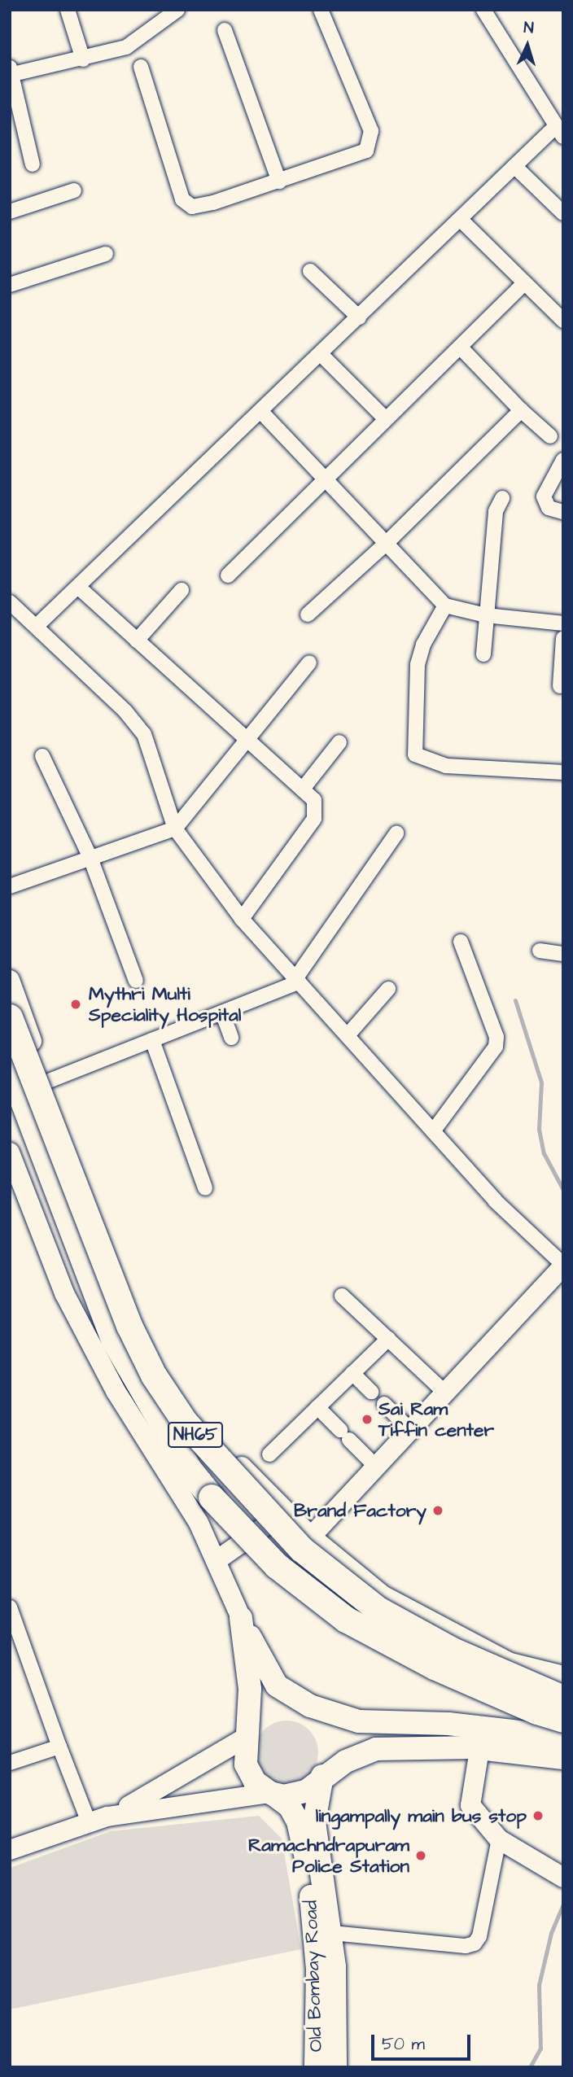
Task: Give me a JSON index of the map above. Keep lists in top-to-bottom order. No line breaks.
{"streets":{"highway":["NH65"],"main road":["Old Bombay Road"]},"places":["Mythri Multi Speciality Hospital","Sai Ram Tiffin center","Brand Factory","lingampally main bus stop","Ramachndrapuram Police Station"],"scale_bar":"50 m","north":"top"}
